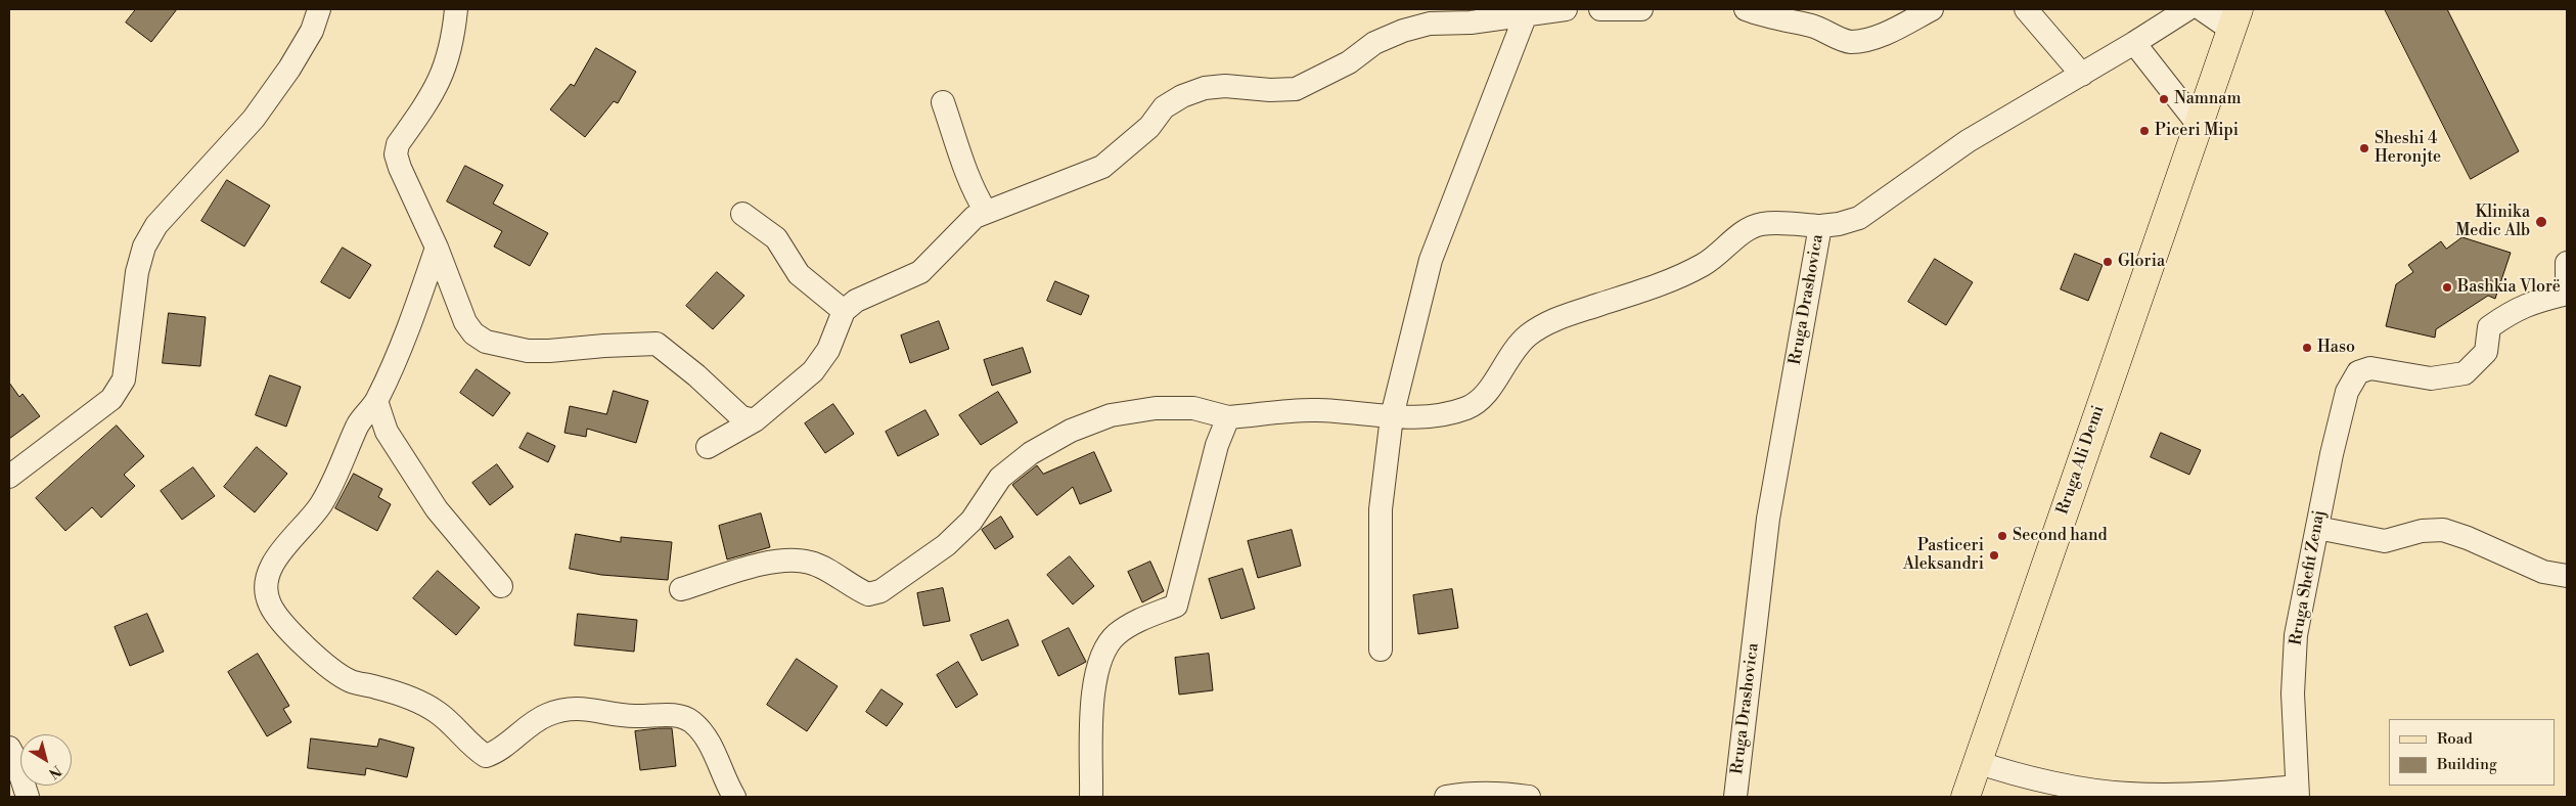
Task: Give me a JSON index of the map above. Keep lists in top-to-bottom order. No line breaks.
{"streets":{"main road":["Rruga Ali Demi"],"street":["Rruga Drashovica","Rruga Shefit Zenaj"]},"places":["Namnam","Piceri Mipi","Sheshi 4 Heronjte","Klinika Medic Alb","Gloria","Bashkia Vlorë","Haso","Second hand","Pasticeri Aleksandri"],"legend":["Road","Building"],"north":"bottom right"}
